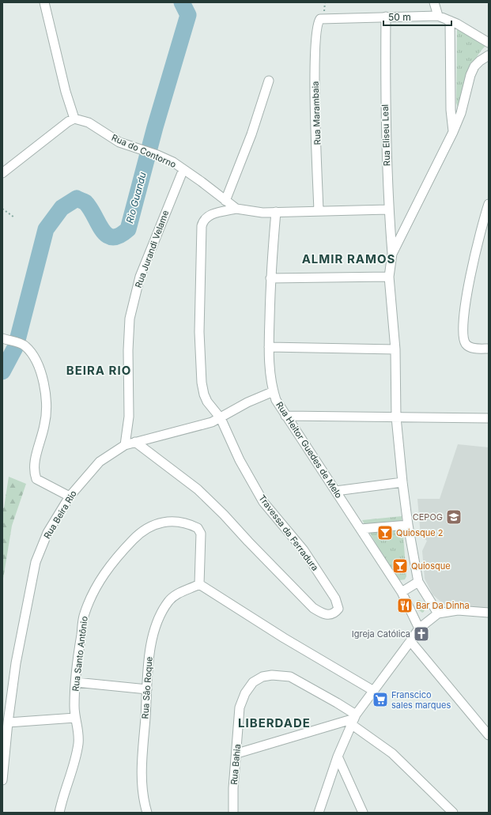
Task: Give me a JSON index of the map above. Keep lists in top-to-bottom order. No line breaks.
{"streets":{"street":["Rua Marambaia","Rua Eliseu Leal","Rua do Contorno","Rua Jurandi Velame","Rua Heitor Guedes de Melo","Rua Beira Rio","Travessa da Ferradura","Rua Santo Antônio","Rua Sâo Roque","Rua Bahia"]},"crossings":[["Rua Marambaia","Rua Eliseu Leal"],["Rua Marambaia","Rua do Contorno"],["Rua Eliseu Leal","Rua do Contorno"],["Rua do Contorno","Rua Jurandi Velame"],["Rua do Contorno","Rua Heitor Guedes de Melo"],["Rua do Contorno","Travessa da Ferradura"],["Rua Jurandi Velame","Rua Beira Rio"],["Rua Heitor Guedes de Melo","Rua Beira Rio"],["Rua Beira Rio","Travessa da Ferradura"],["Rua Santo Antônio","Rua Sâo Roque"]],"districts":["ALMIR RAMOS","BEIRA RIO","LIBERDADE"],"water":["Rio Guandu"],"places":{"school or university":["CEPOG"],"bar":["Quiosque 2","Quiosque"],"restaurant":["Bar Da Dinha"],"church":["Igreja Católica"],"supermarket":["Franscico sales marques"]},"scale_bar":"50 m"}
